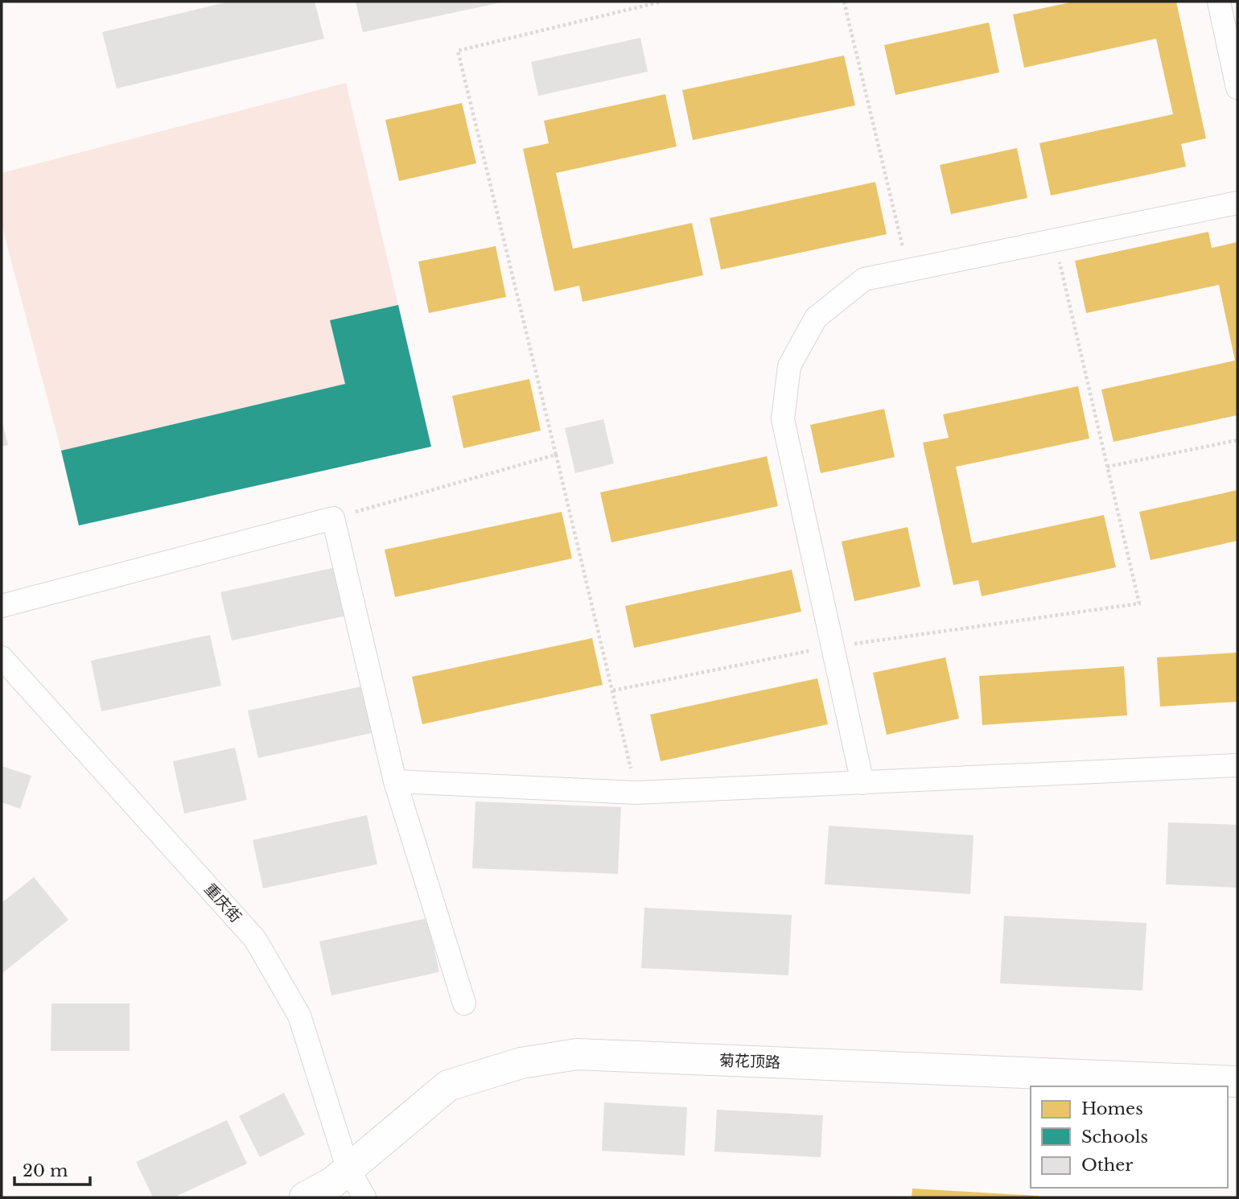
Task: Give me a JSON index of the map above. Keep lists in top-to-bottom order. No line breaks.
{"streets":{"street":["重庆街","菊花顶路"]},"crossings":[["重庆街","菊花顶路"]],"legend":["Homes","Schools","Other"],"scale_bar":"20 m"}
